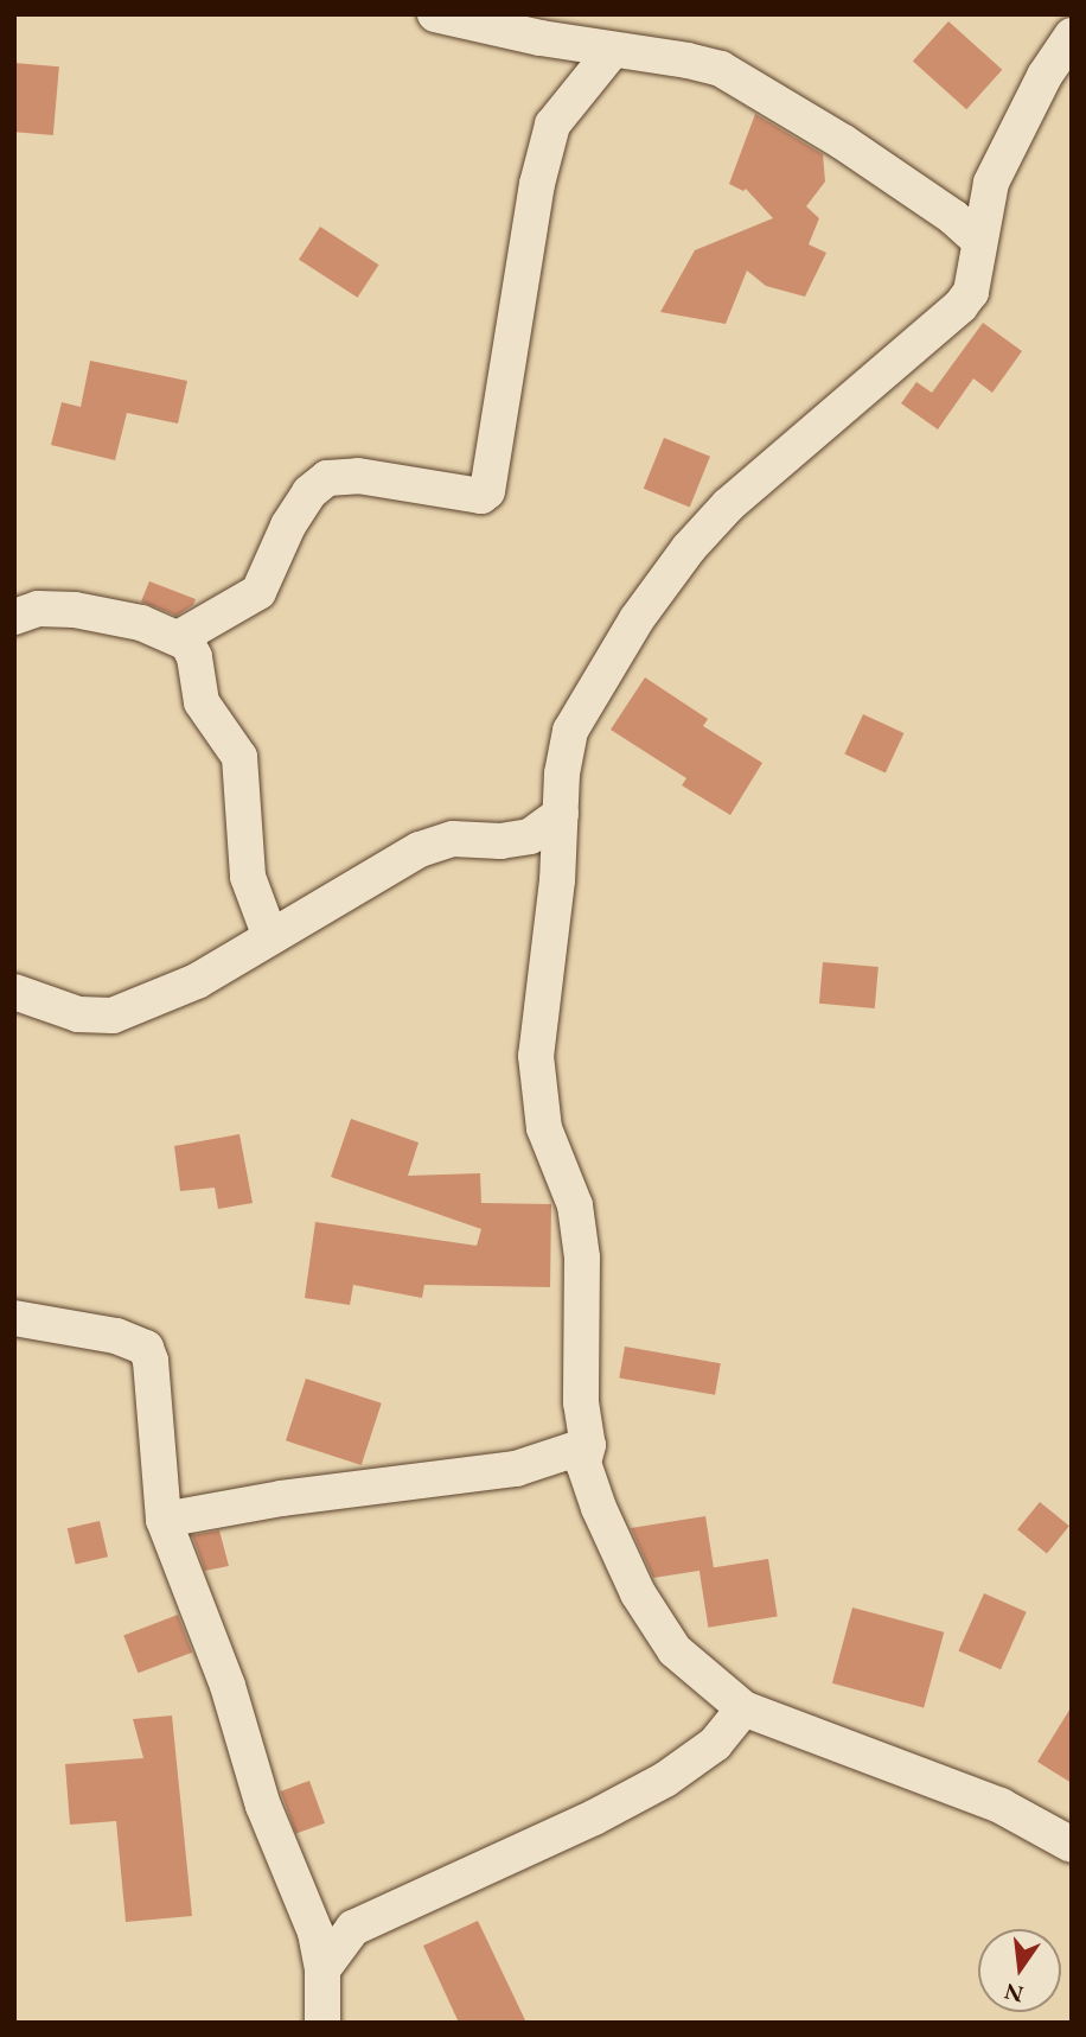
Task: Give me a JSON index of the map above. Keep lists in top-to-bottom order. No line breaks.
{"north":"bottom"}
